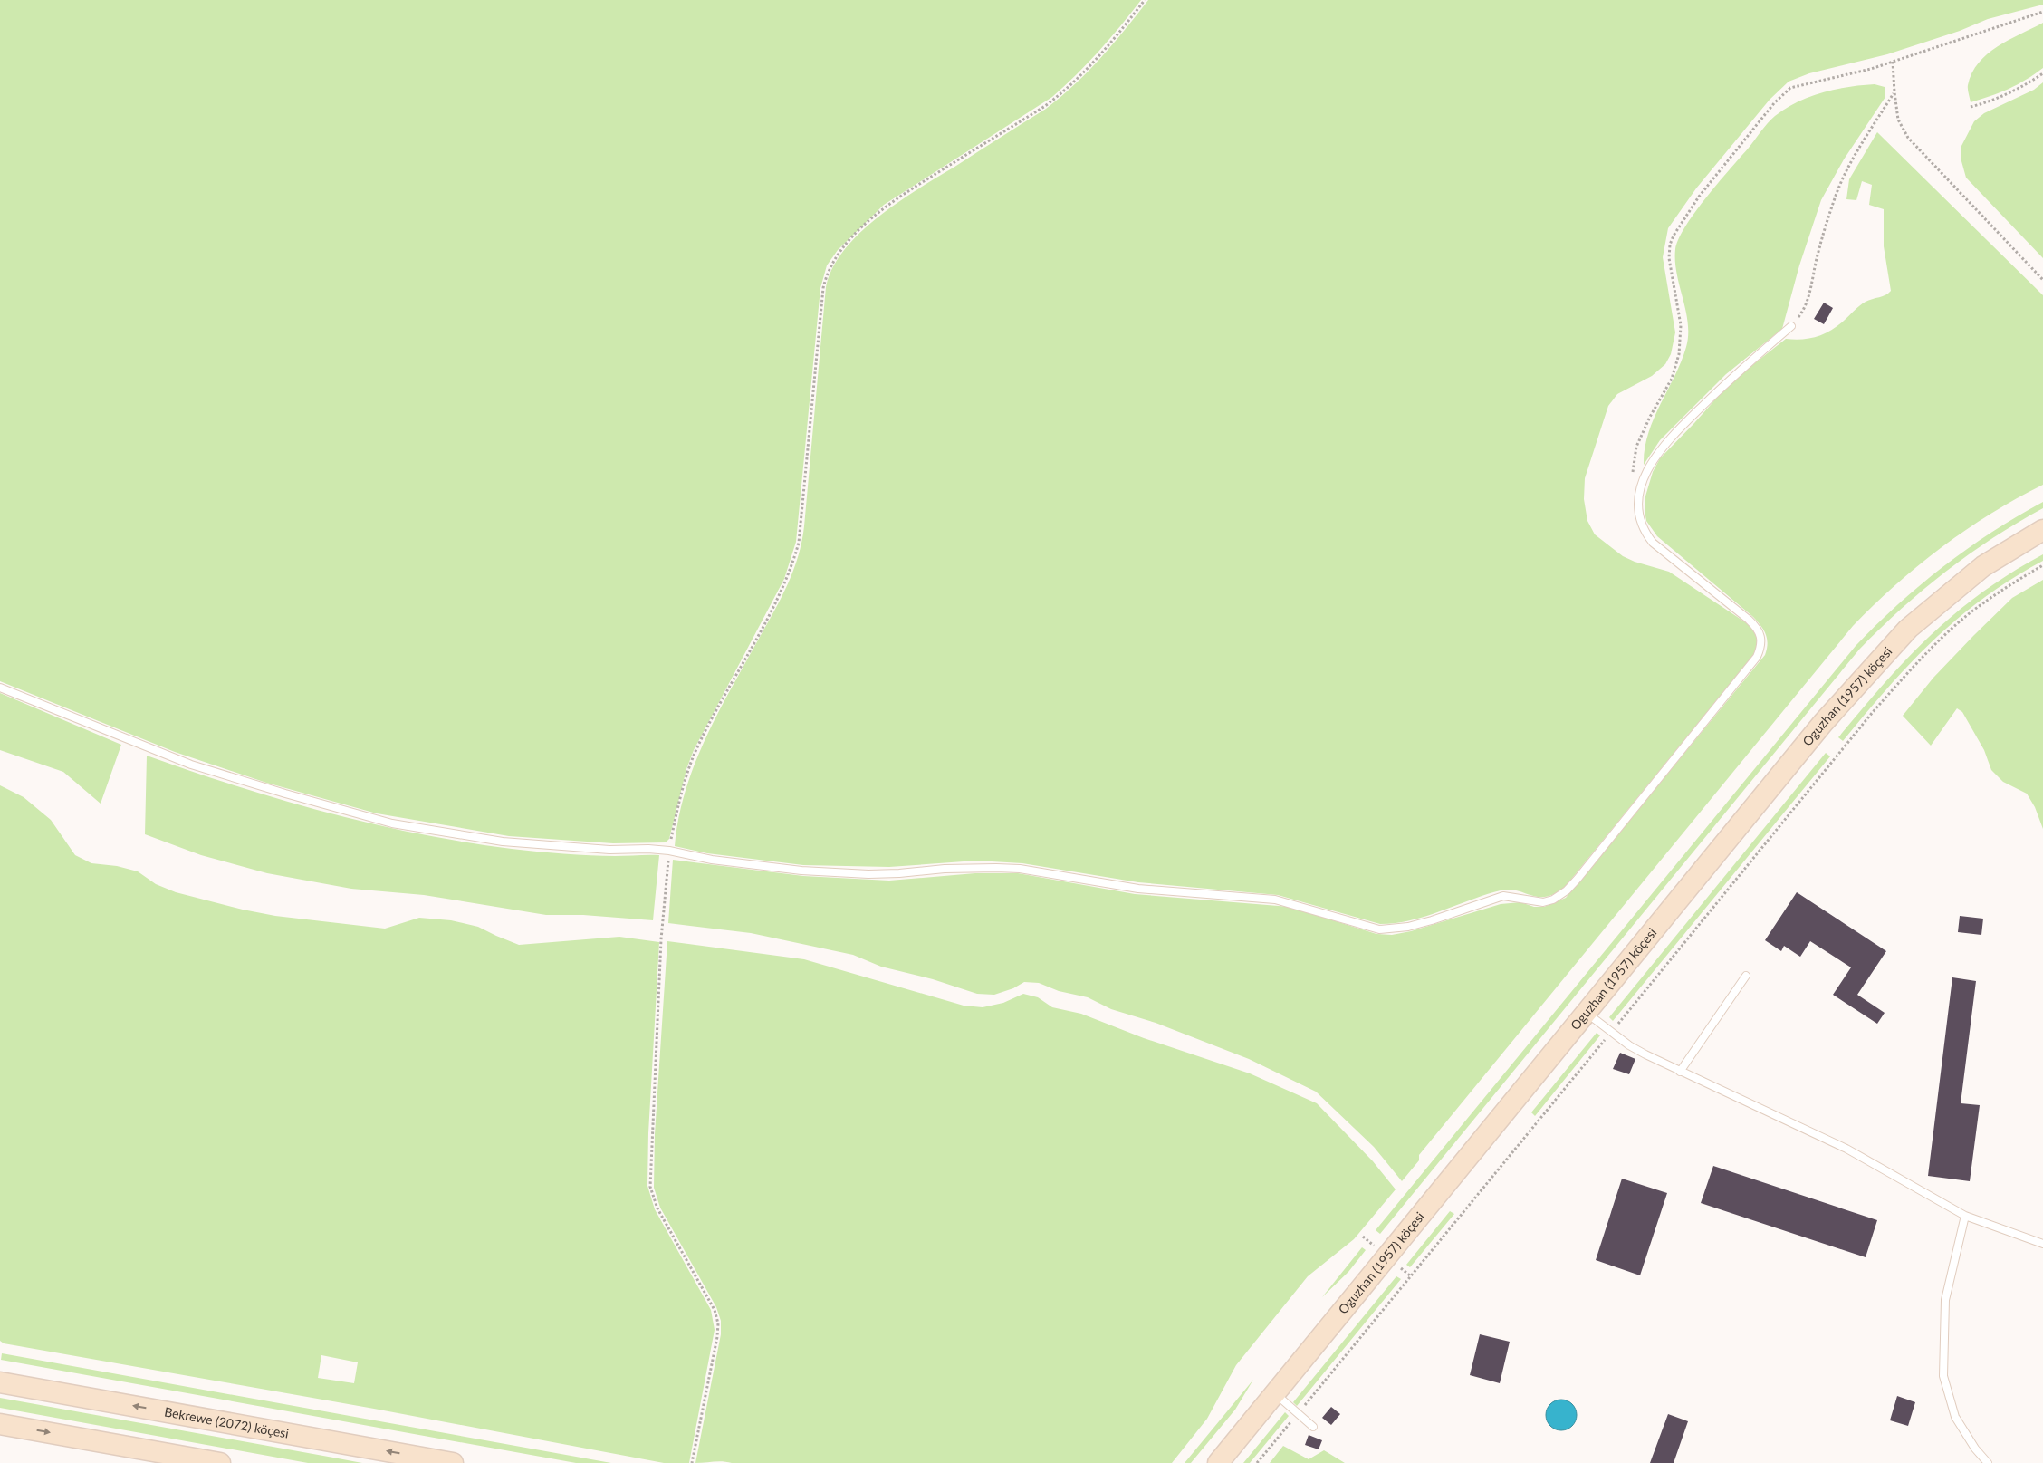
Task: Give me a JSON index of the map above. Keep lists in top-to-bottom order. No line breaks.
{"streets":{"main road":["Oguzhan (1957) köçesi","Bekrewe (2072) köçesi"]}}
